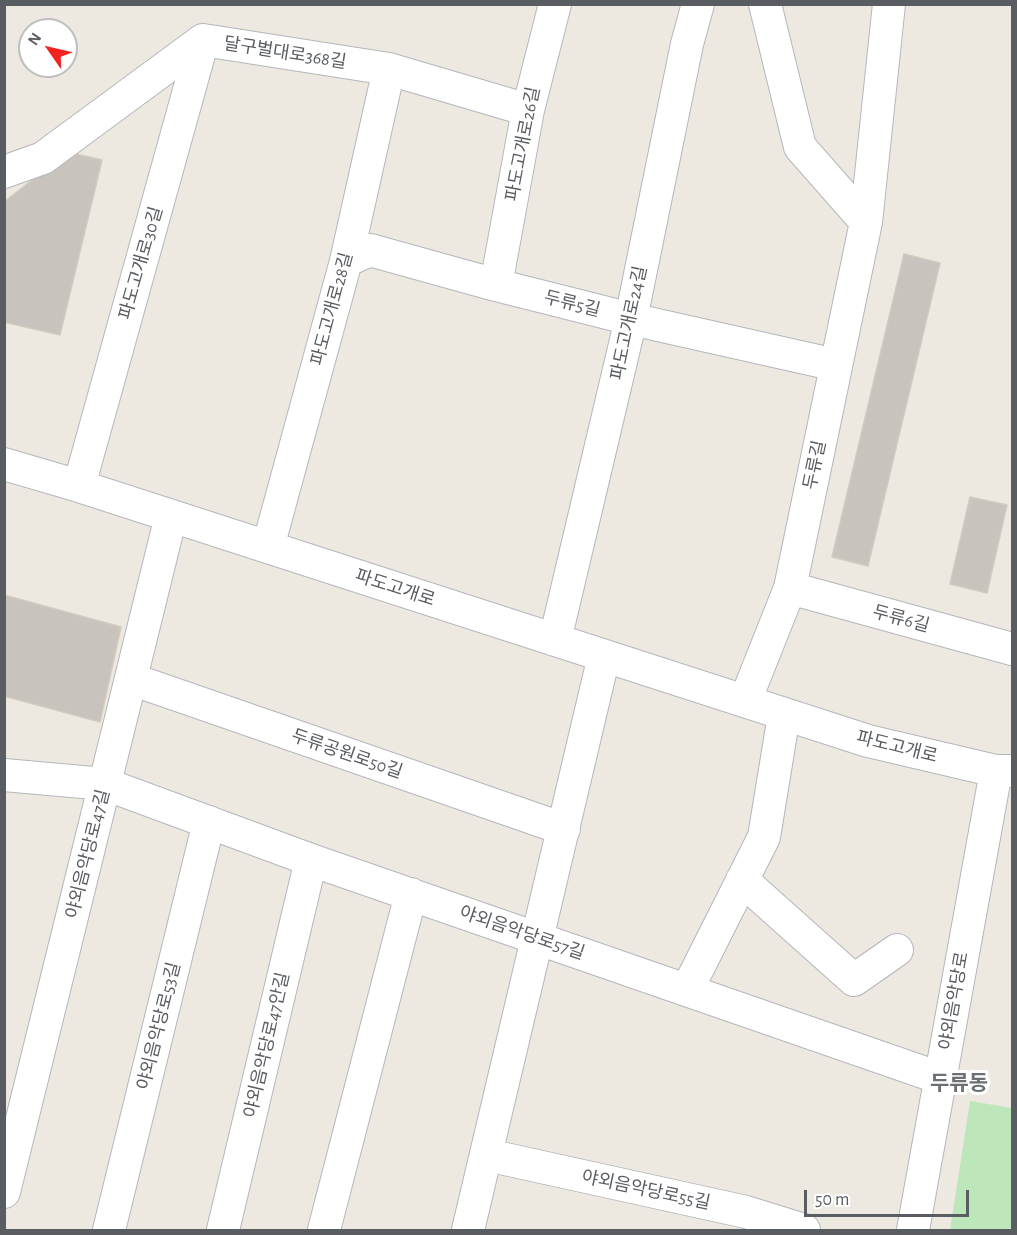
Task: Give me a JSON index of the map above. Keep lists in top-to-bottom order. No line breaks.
{"streets":{"street":["달구벌대로368길","파도고개로26길","파도고개로30길","두류5길","파도고개로28길","파도고개로24길","두류길","파도고개로","두류6길","두류공원로50길","야외음악당로47길","야외음악당로57길","야외음악당로","야외음악당로53길","야외음악당로47안길","야외음악당로55길"]},"crossings":[["달구벌대로368길","파도고개로26길"],["달구벌대로368길","파도고개로30길"],["달구벌대로368길","파도고개로28길"],["파도고개로26길","두류5길"],["파도고개로30길","파도고개로"],["두류5길","파도고개로28길"],["두류5길","파도고개로24길"],["두류5길","두류길"],["파도고개로28길","파도고개로"],["파도고개로24길","파도고개로"],["두류길","파도고개로"],["두류길","두류6길"],["파도고개로","야외음악당로47길"],["파도고개로","야외음악당로"],["두류공원로50길","야외음악당로47길"],["야외음악당로47길","야외음악당로57길"],["야외음악당로57길","야외음악당로"],["야외음악당로57길","야외음악당로53길"],["야외음악당로57길","야외음악당로47안길"]],"districts":["두류동"],"scale_bar":"50 m","north":"top left"}
